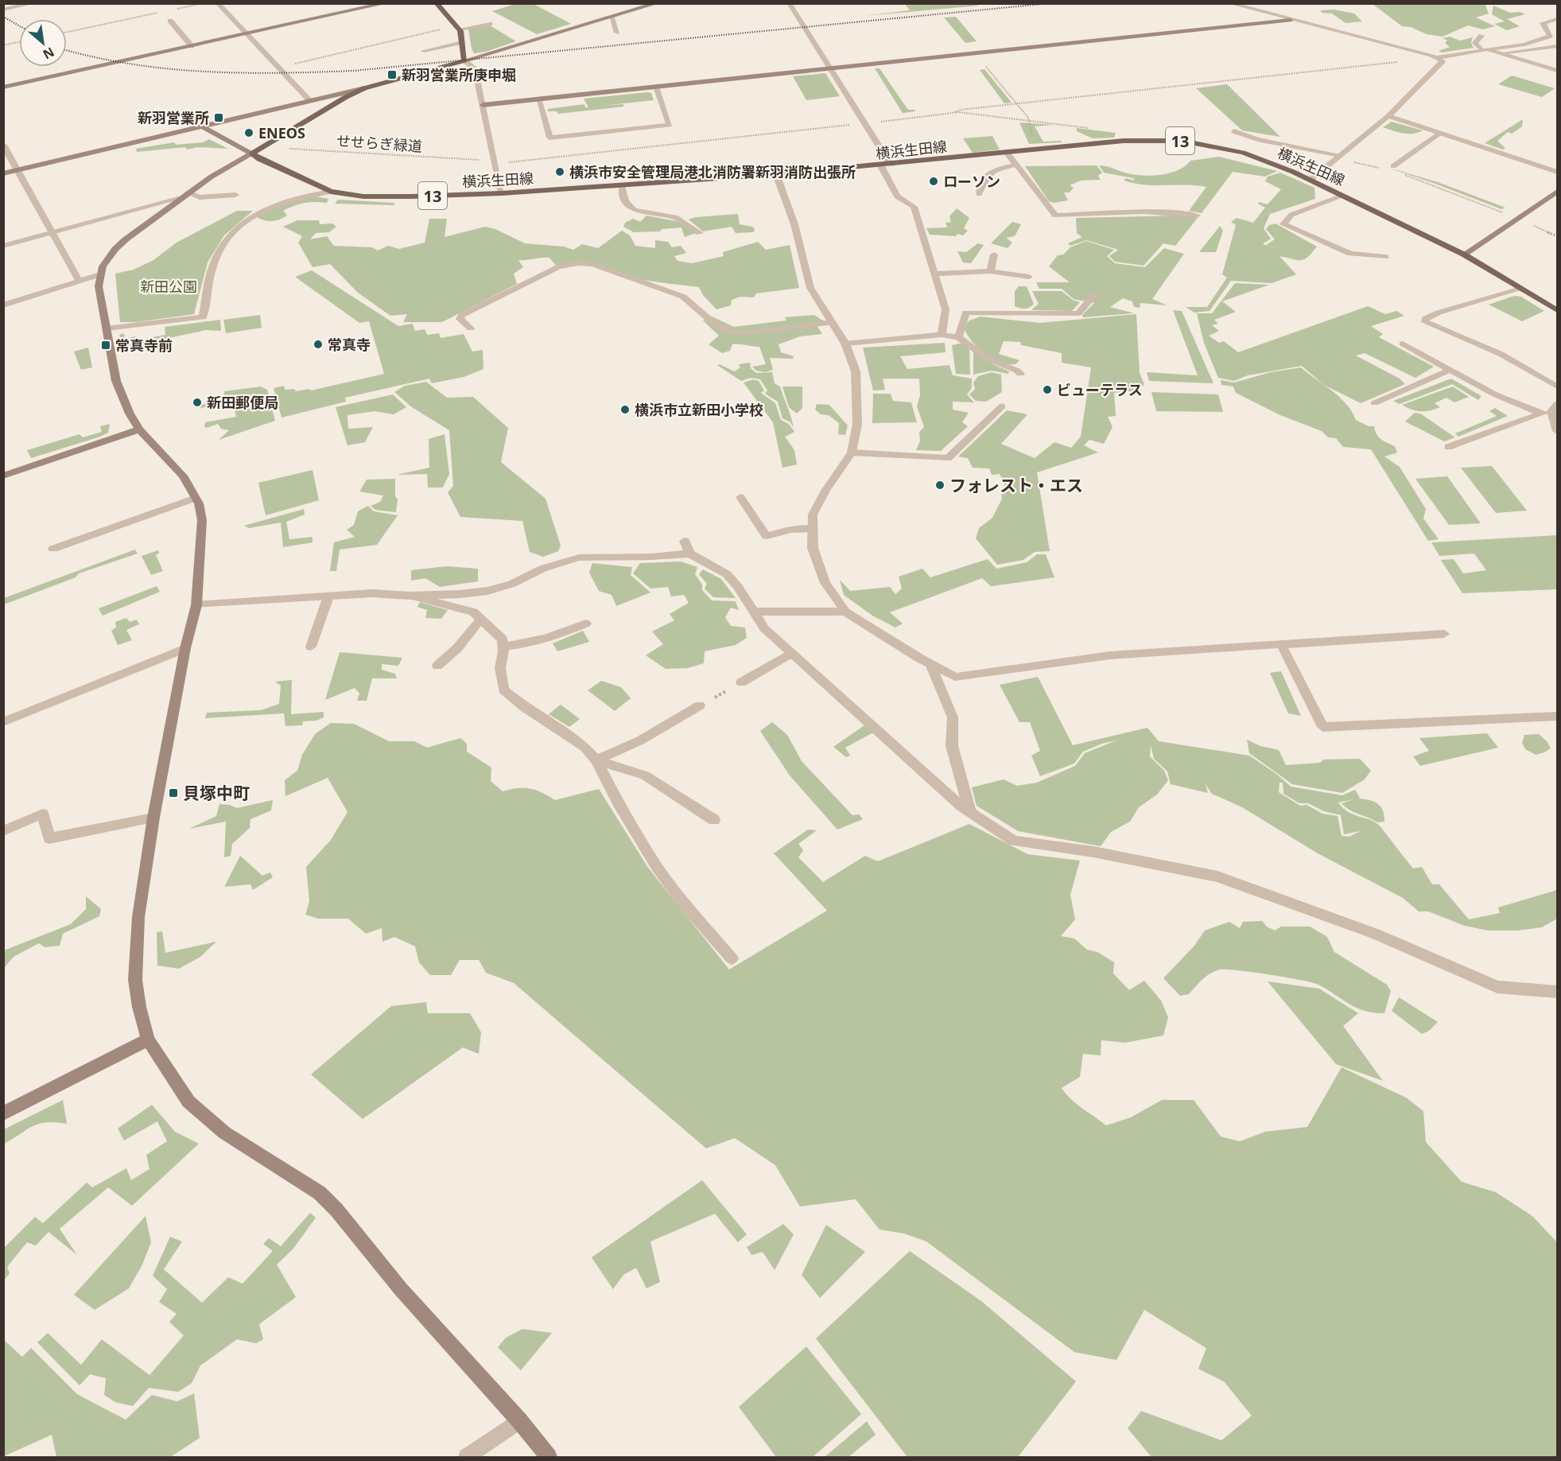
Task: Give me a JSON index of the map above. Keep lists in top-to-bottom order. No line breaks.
{"streets":{"main road":["13","横浜生田線"],"path":["せせらぎ緑道"]},"crossings":[["せせらぎ緑道","横浜生田線"]],"parks":["新田公園"],"places":{"transit":["新羽営業所庚申堀","新羽営業所","常真寺前","貝塚中町"],"other":["ENEOS","横浜市安全管理局港北消防署新羽消防出張所","ローソン","常真寺","ビューテラス","新田郵便局","横浜市立新田小学校","フォレスト・エス"]},"north":"bottom right"}
